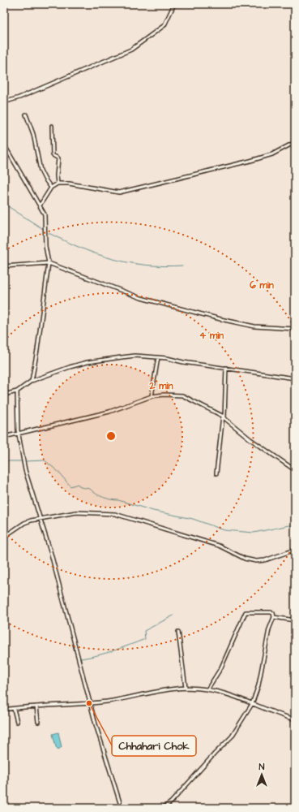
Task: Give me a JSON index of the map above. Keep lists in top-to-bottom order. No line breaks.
{"places":["Chhahari Chok"],"north":"top","rings":["6 min","4 min","2 min"]}
